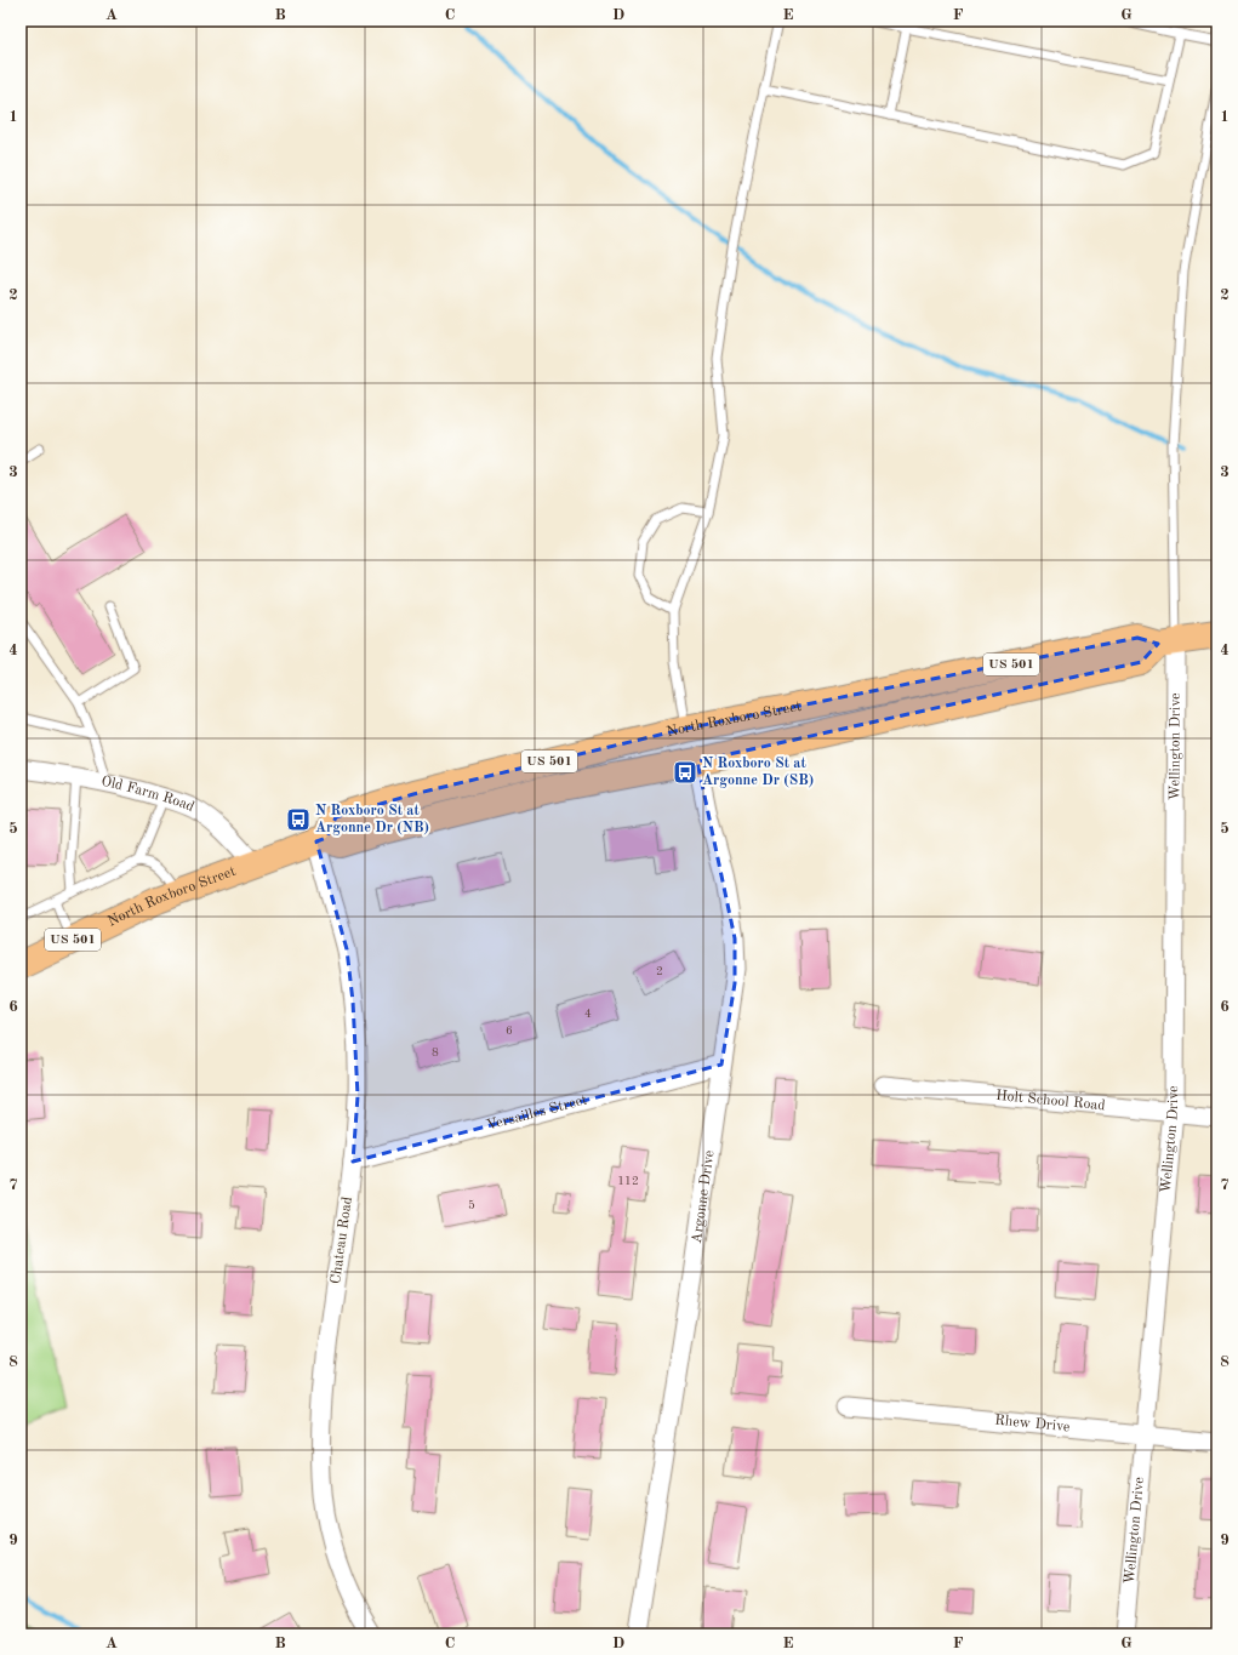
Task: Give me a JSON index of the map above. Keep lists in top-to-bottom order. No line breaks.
{"streets":{"highway":["US 501","North Roxboro Street"],"street":["Wellington Drive","Old Farm Road","Holt School Road","Versailles Street","Argonne Drive","Chateau Road","Rhew Drive"]},"crossings":[["North Roxboro Street","Wellington Drive"],["North Roxboro Street","Old Farm Road"],["North Roxboro Street","Argonne Drive"],["North Roxboro Street","Chateau Road"],["Wellington Drive","Holt School Road"],["Wellington Drive","Rhew Drive"],["Versailles Street","Argonne Drive"],["Versailles Street","Chateau Road"]],"places":{"bus stop":["N Roxboro St at Argonne Dr (SB)","N Roxboro St at Argonne Dr (NB)"]},"house_numbers":["2","4","6","8","112","5"],"grid":{"columns":["A","B","C","D","E","F","G"],"rows":["1","2","3","4","5","6","7","8","9"]}}
